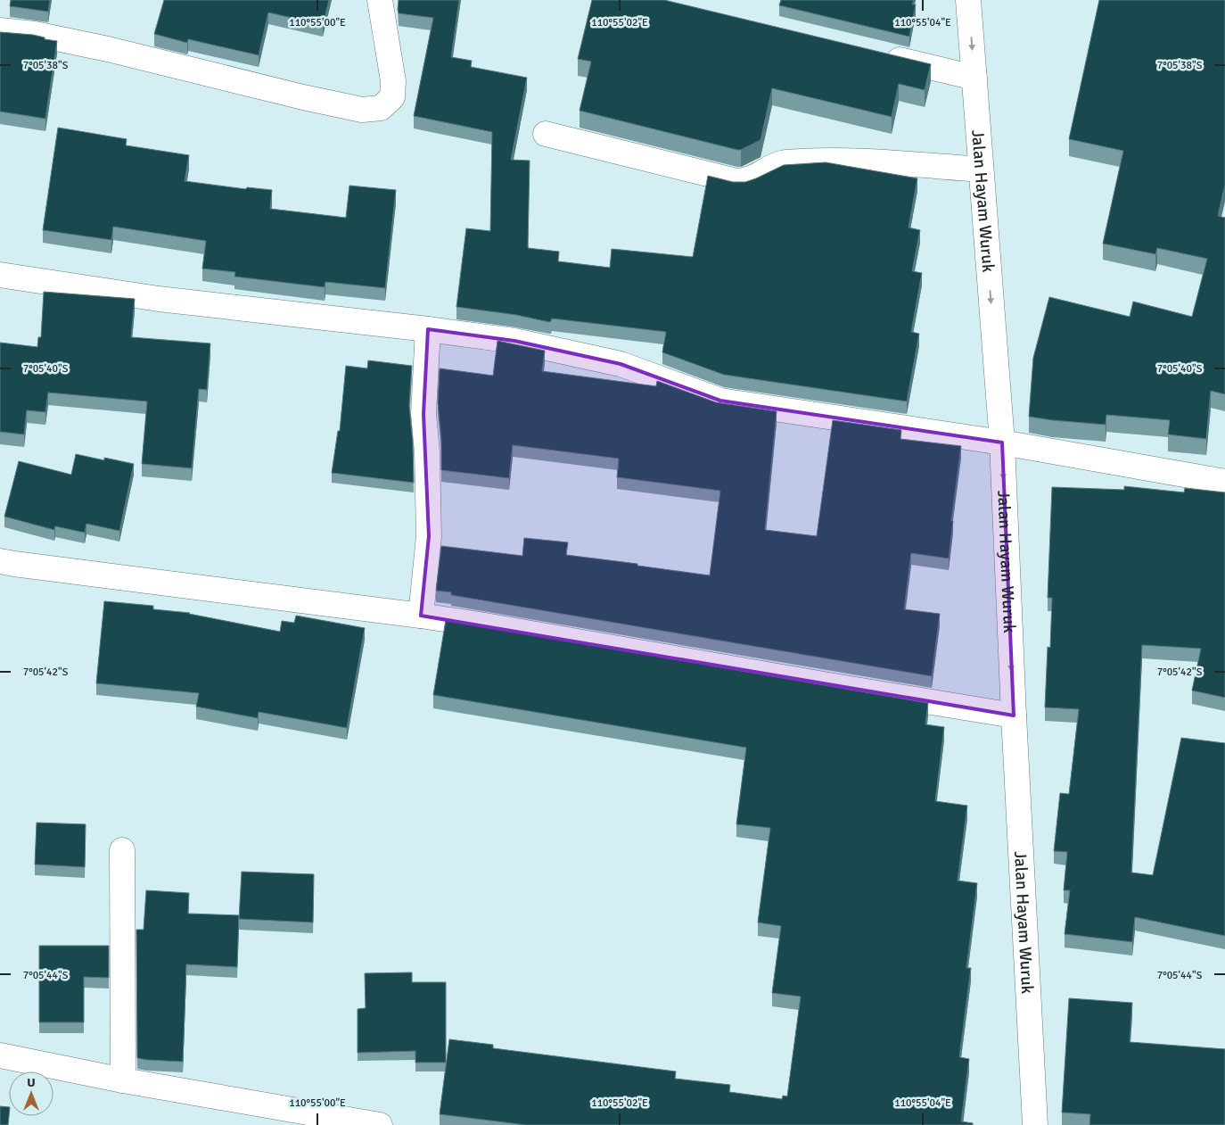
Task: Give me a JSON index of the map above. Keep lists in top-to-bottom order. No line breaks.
{"streets":{"street":["Jalan Hayam Wuruk"]},"one_way":["Jalan Hayam Wuruk"],"north":"top","coordinates":["110°55'00\"E","110°55'02\"E","110°55'04\"E","7°05'38\"S","7°05'40\"S","7°05'42\"S","7°05'44\"S"]}
